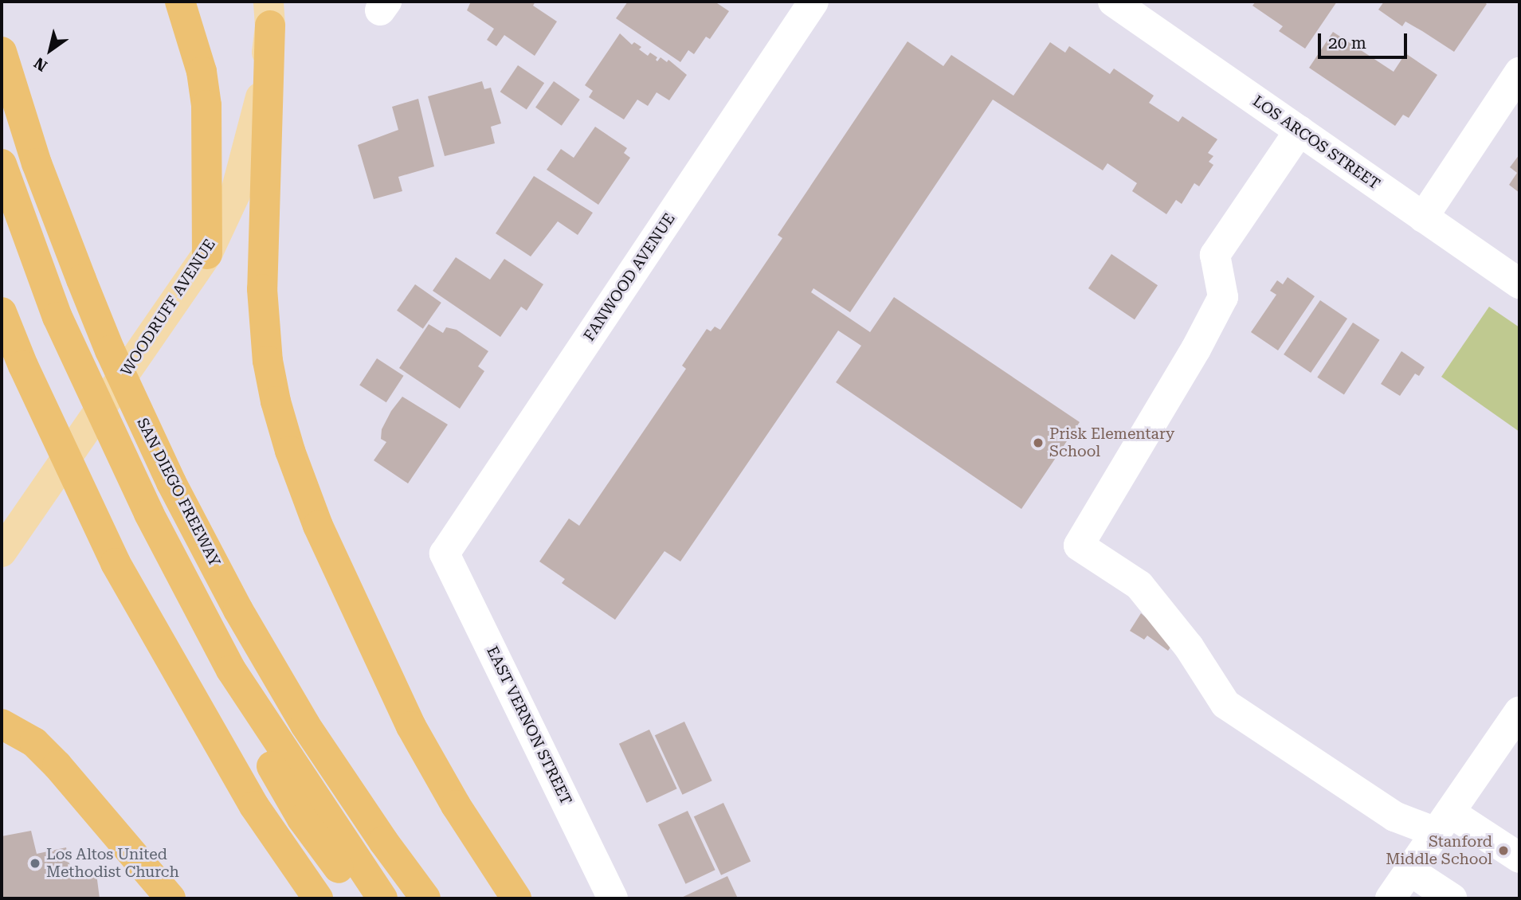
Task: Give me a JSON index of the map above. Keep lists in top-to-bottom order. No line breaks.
{"streets":{"highway":["SAN DIEGO FREEWAY"],"main road":["WOODRUFF AVENUE"],"street":["LOS ARCOS STREET","FANWOOD AVENUE","EAST VERNON STREET"]},"crossings":[["FANWOOD AVENUE","EAST VERNON STREET"]],"places":["Prisk Elementary School","Stanford Middle School","Los Altos United Methodist Church"],"scale_bar":"20 m","north":"bottom left"}
